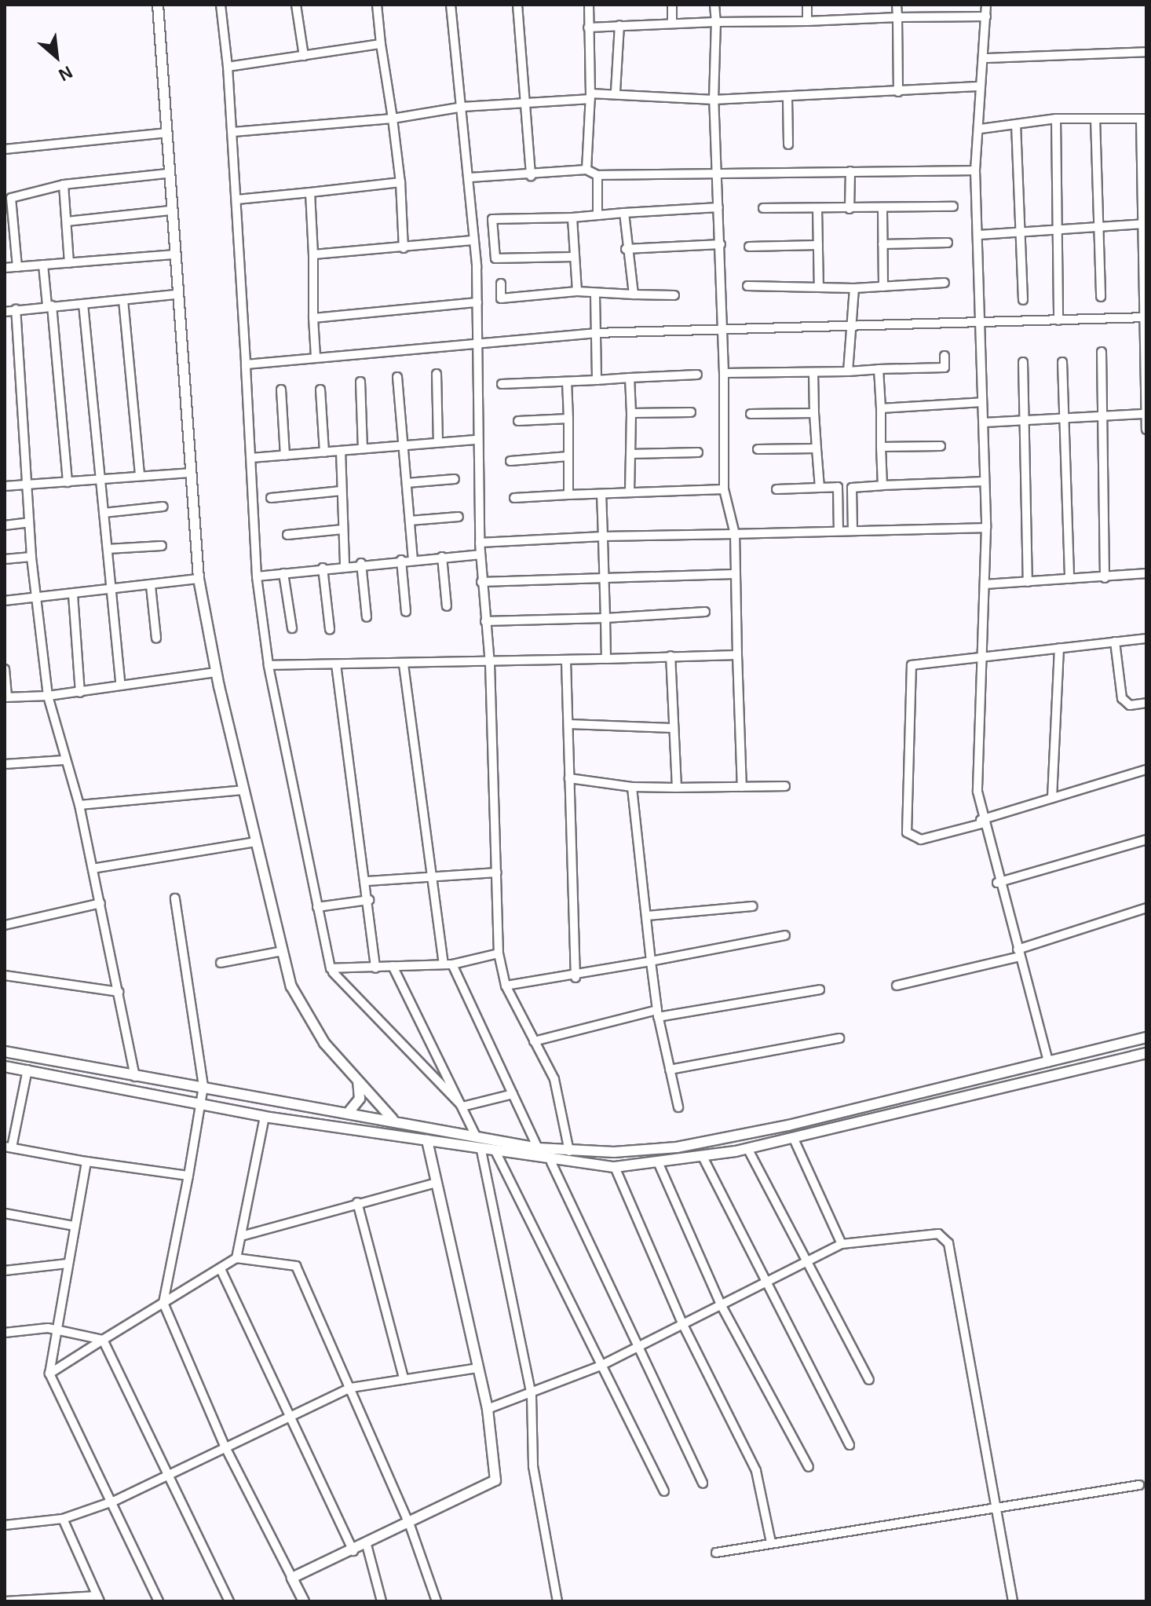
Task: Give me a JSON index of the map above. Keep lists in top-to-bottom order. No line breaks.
{"north":"bottom right"}
